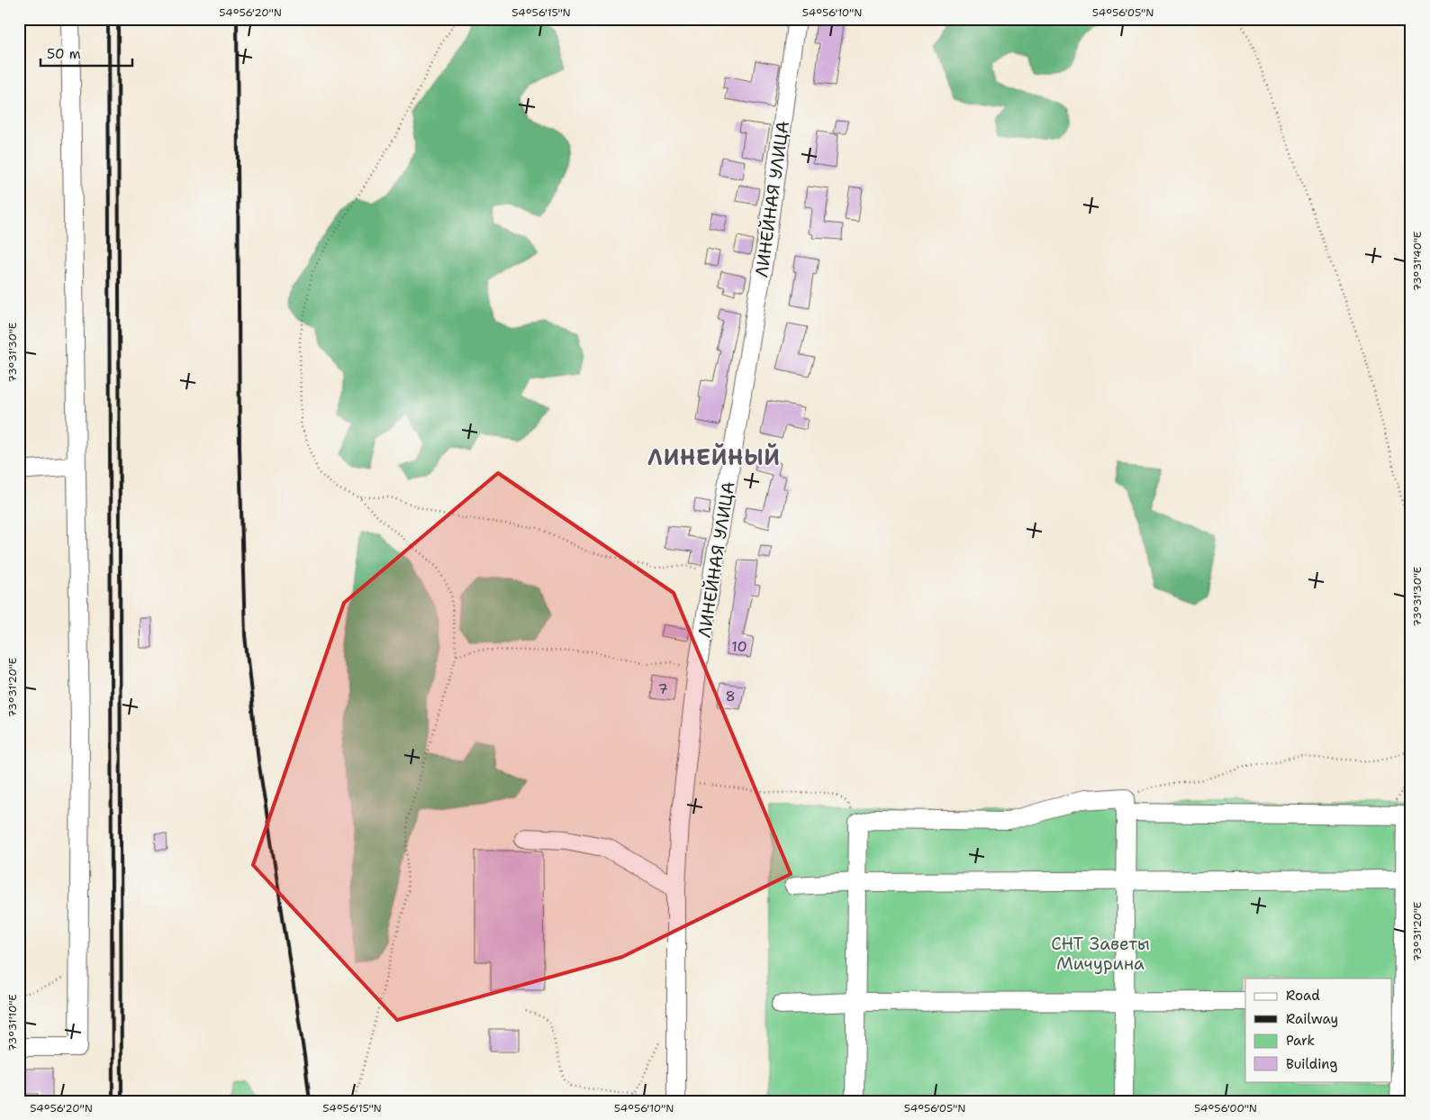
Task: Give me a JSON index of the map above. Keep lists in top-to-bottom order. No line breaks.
{"streets":{"street":["ЛИНЕЙНАЯ УЛИЦА"]},"districts":["ЛИНЕЙНЫЙ"],"parks":["СНТ Заветы Мичурина"],"house_numbers":["10","7","8"],"legend":["Road","Railway","Park","Building"],"scale_bar":"50 m","coordinates":["54°56'20\"N","54°56'15\"N","54°56'10\"N","54°56'05\"N","73°31'40\"E","73°31'30\"E","73°31'20\"E","73°31'10\"E","54°56'00\"N"]}
